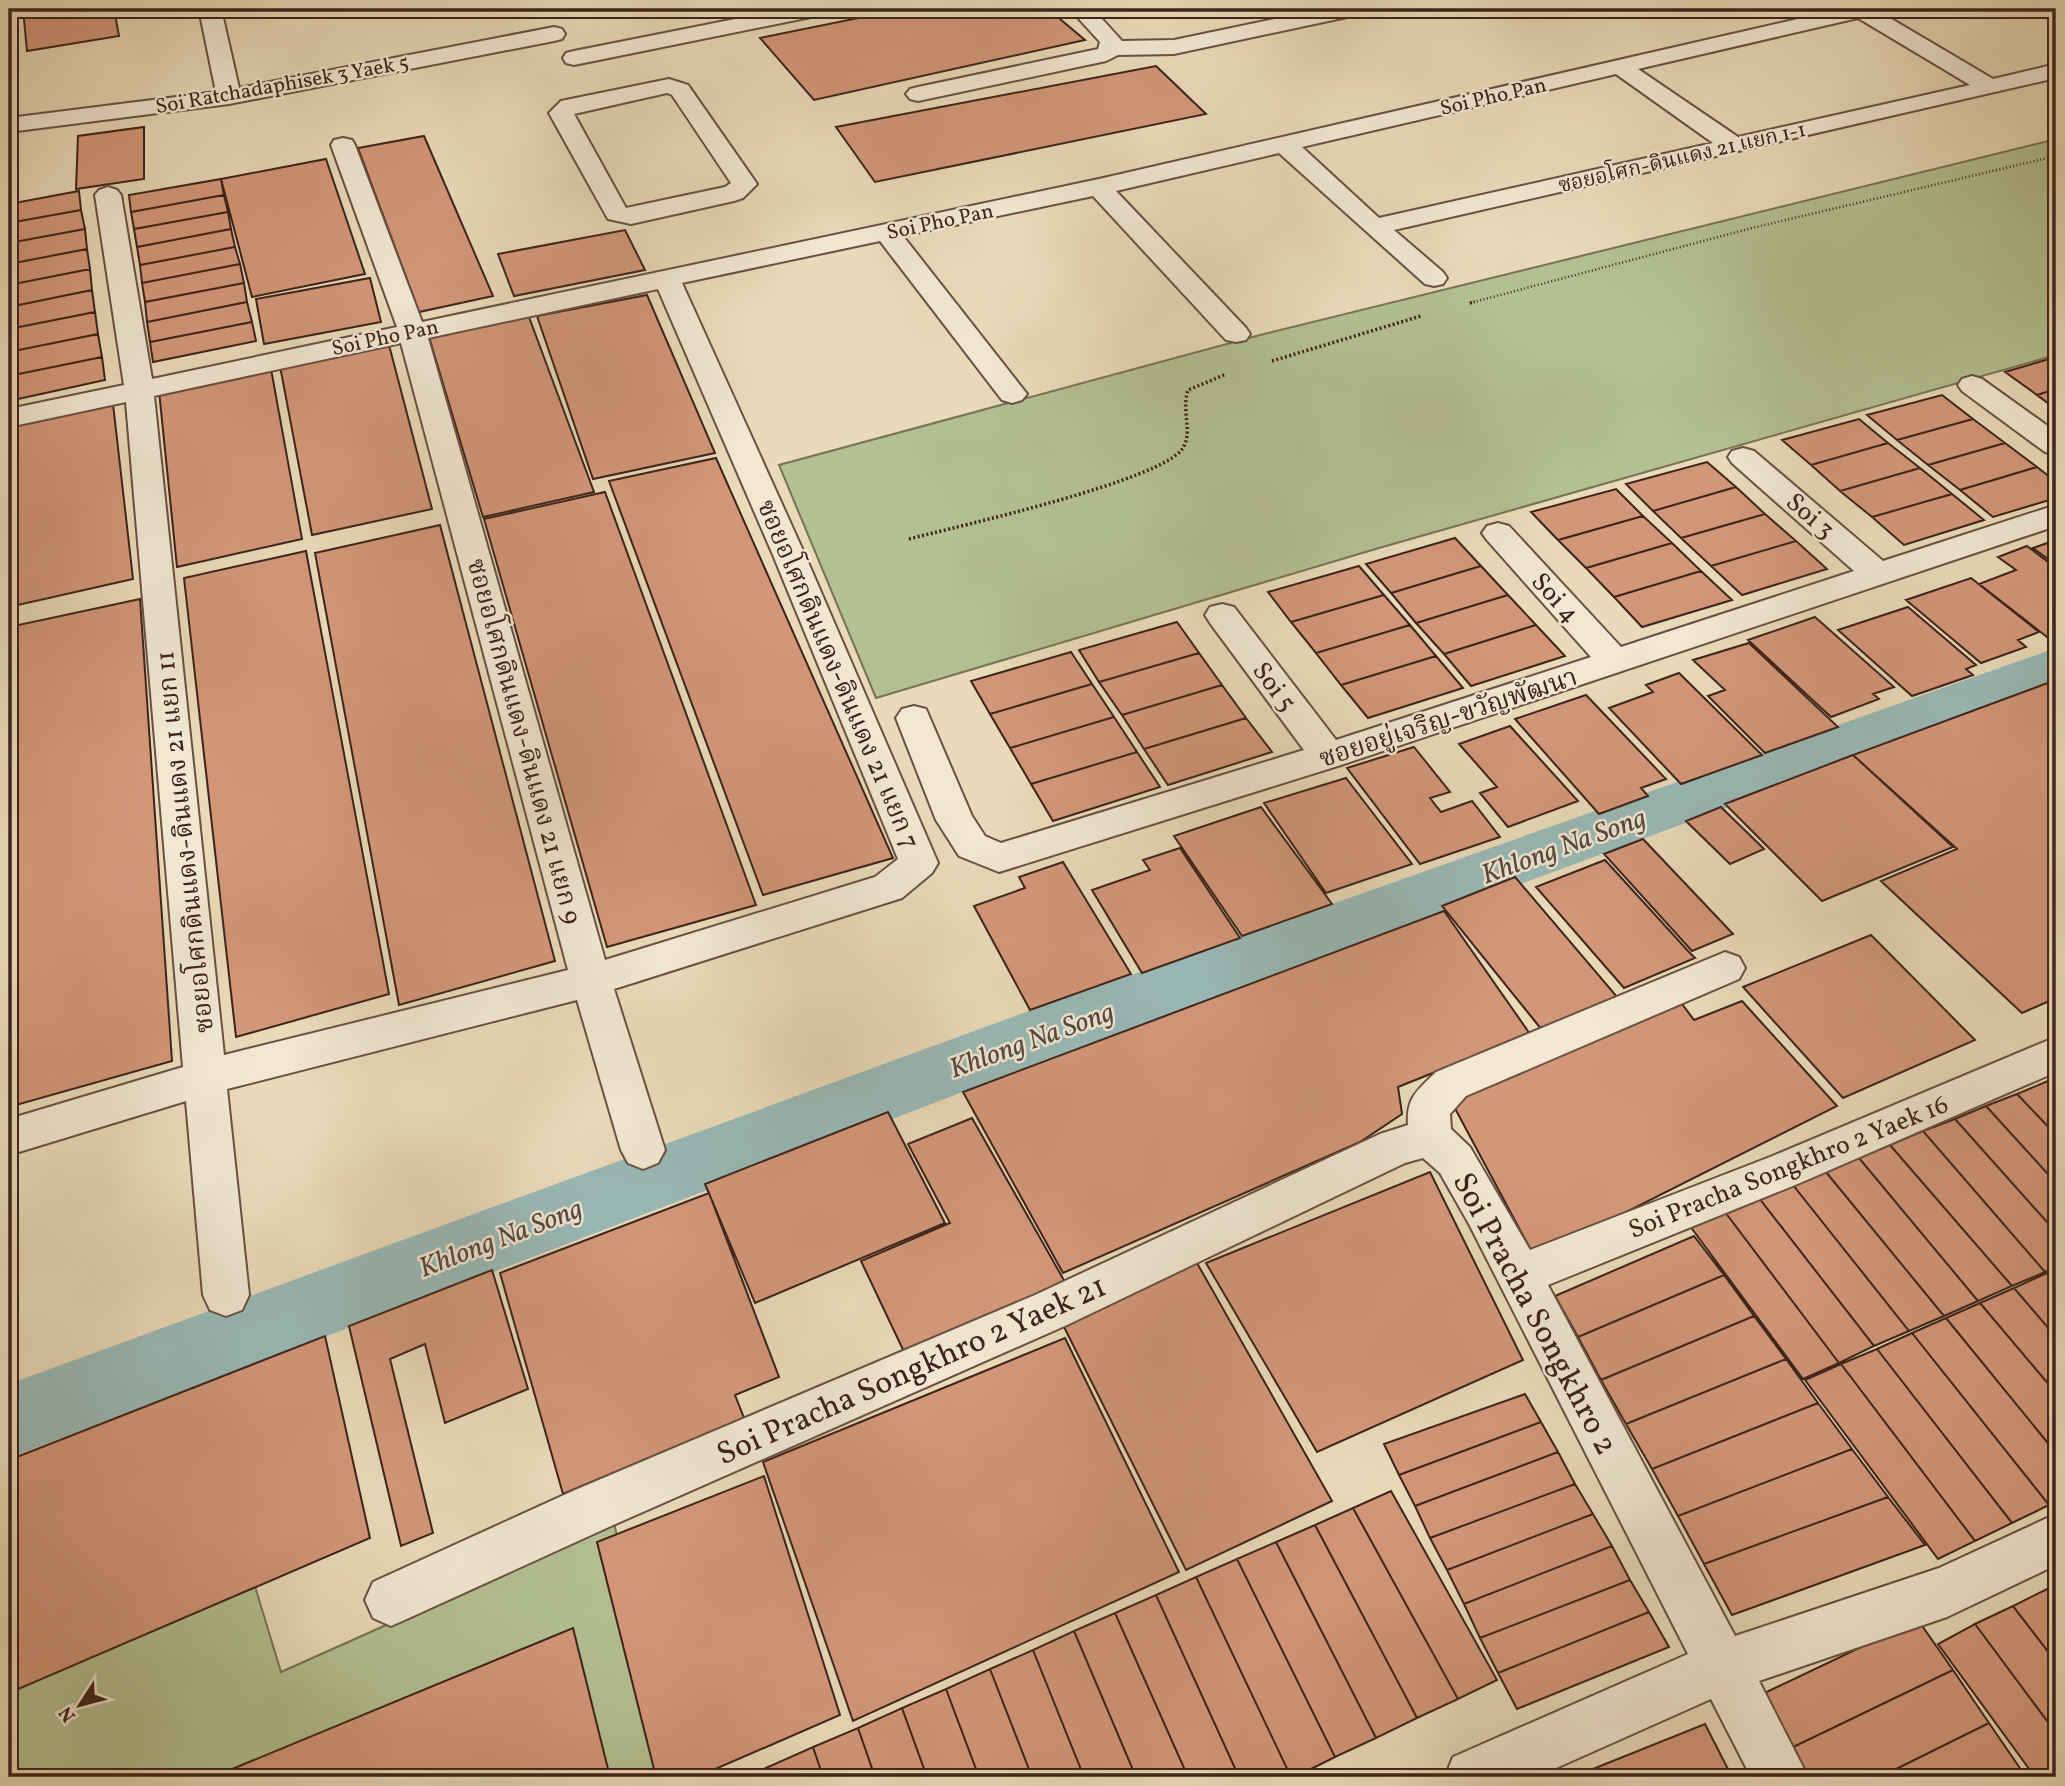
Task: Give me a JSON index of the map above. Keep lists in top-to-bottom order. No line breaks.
{"streets":{"street":["Soi Ratchadaphisek 3 Yaek 5","Soi Pho Pan","ซอยอโศก-ดินแดง 21 แยก 1-1","Soi 3","Soi 4","ซอยอโศกดินแดง-ดินแดง 21 แยก 7","Soi 5","ซอยอยู่เจริญ-ขวัญพัฒนา","ซอยอโศกดินแดง-ดินแดง 21 แยก 9","ซอยอโศกดินแดง-ดินแดง 21 แยก 11","Soi Pracha Songkhro 2 Yaek 16","Soi Pracha Songkhro 2","Soi Pracha Songkhro 2 Yaek 21"]},"crossings":[["Soi Pho Pan","ซอยอโศกดินแดง-ดินแดง 21 แยก 7"],["Soi Pho Pan","ซอยอโศกดินแดง-ดินแดง 21 แยก 9"],["Soi Pho Pan","ซอยอโศกดินแดง-ดินแดง 21 แยก 11"],["Soi 3","ซอยอยู่เจริญ-ขวัญพัฒนา"],["Soi 4","ซอยอยู่เจริญ-ขวัญพัฒนา"],["ซอยอโศกดินแดง-ดินแดง 21 แยก 7","ซอยอโศกดินแดง-ดินแดง 21 แยก 9"],["Soi 5","ซอยอยู่เจริญ-ขวัญพัฒนา"],["Soi Pracha Songkhro 2 Yaek 16","Soi Pracha Songkhro 2"],["Soi Pracha Songkhro 2","Soi Pracha Songkhro 2 Yaek 21"]],"water":["Khlong Na Song"],"north":"bottom left"}
